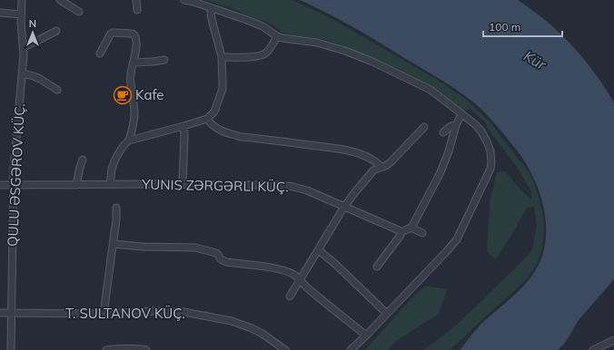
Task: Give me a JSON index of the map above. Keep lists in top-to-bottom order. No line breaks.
{"streets":{"street":["QULU ƏSGƏROV KÜÇ.","YUNIS ZƏRGƏRLI KÜÇ.","T. SULTANOV KÜÇ."]},"crossings":[["QULU ƏSGƏROV KÜÇ.","YUNIS ZƏRGƏRLI KÜÇ."],["QULU ƏSGƏROV KÜÇ.","T. SULTANOV KÜÇ."]],"water":["Kür"],"places":{"cafe":["Kafe"]},"scale_bar":"100 m","north":"top"}
